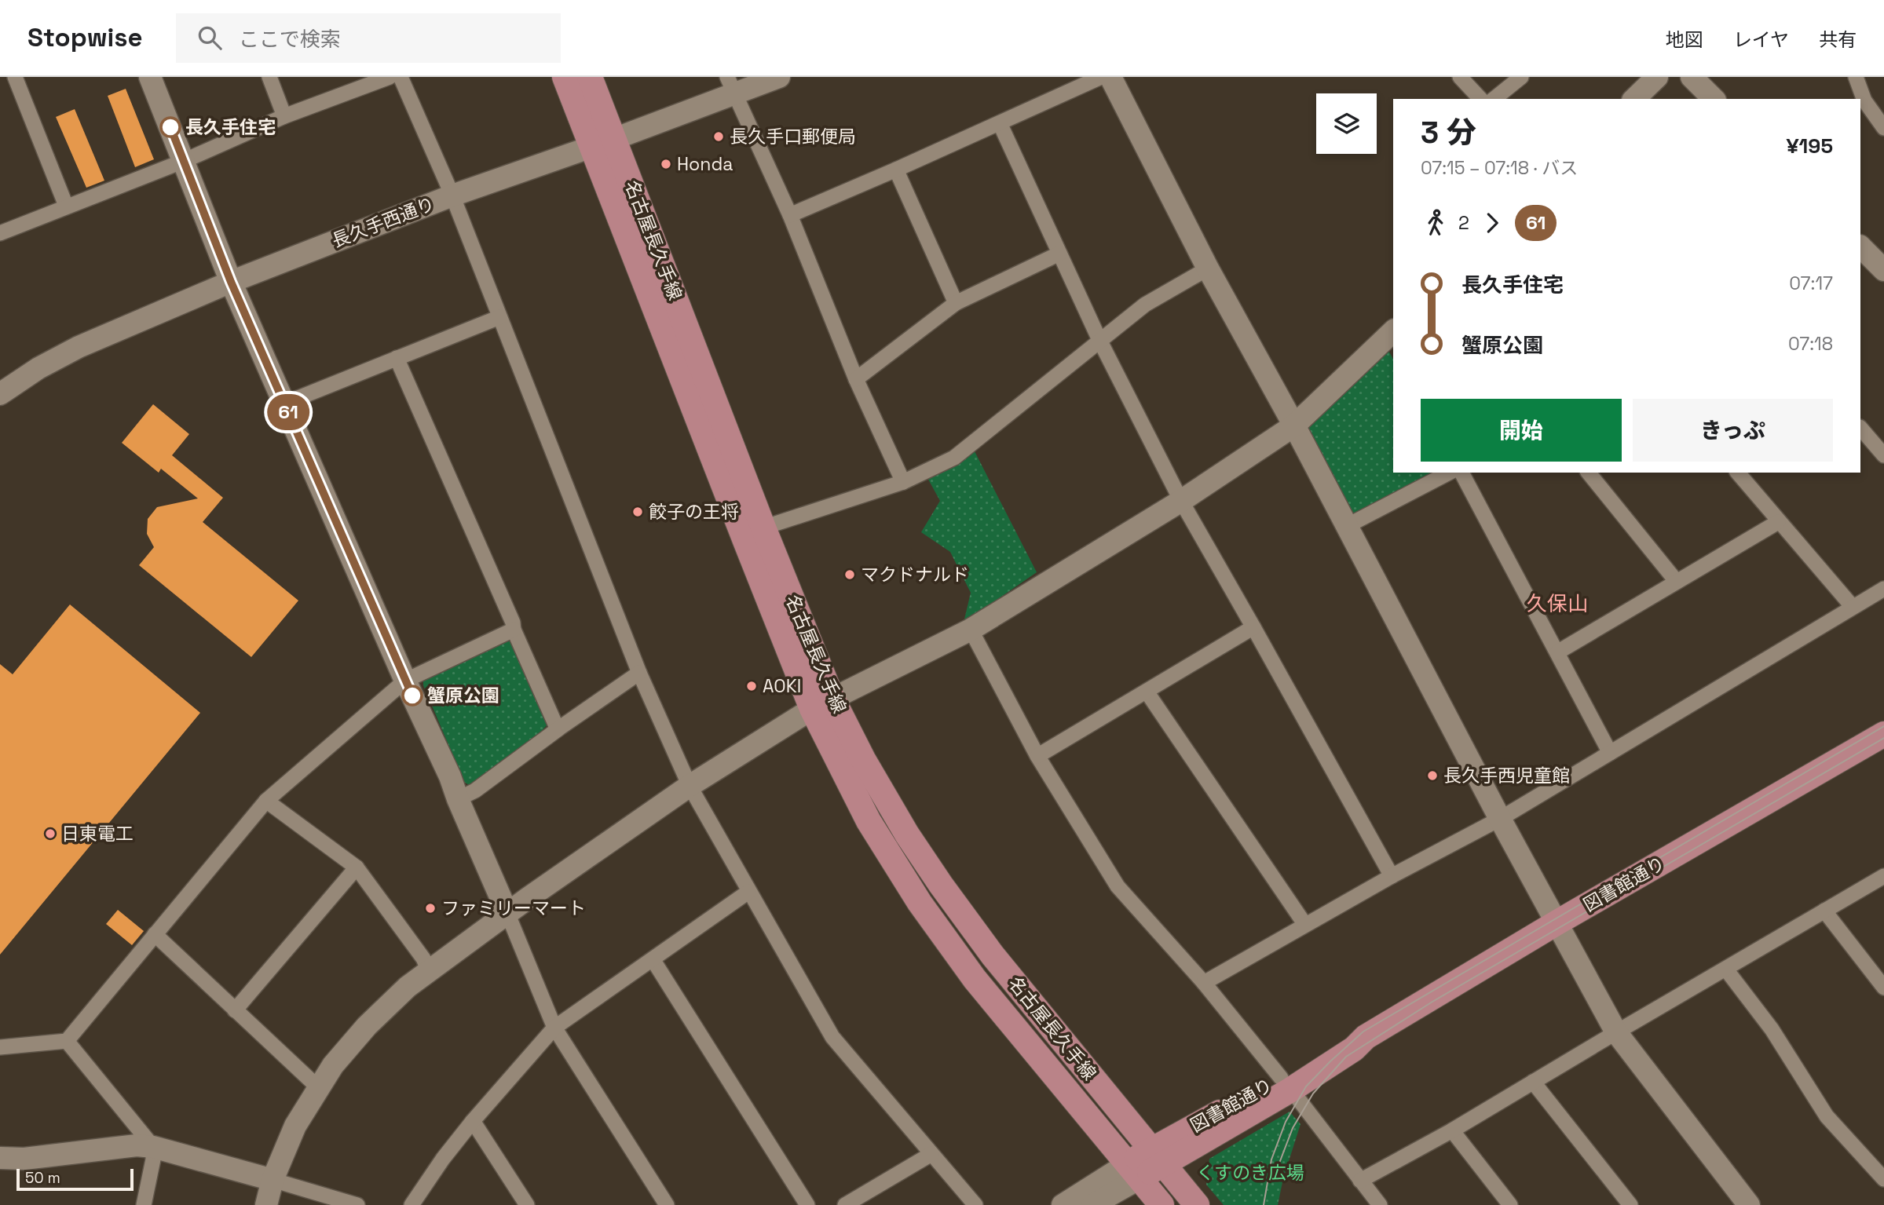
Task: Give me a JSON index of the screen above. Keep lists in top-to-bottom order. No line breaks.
{"streets":{"main road":["名古屋長久手線","図書館通り"],"street":["長久手西通り"]},"crossings":[["長久手西通り","名古屋長久手線"],["名古屋長久手線","図書館通り"]],"districts":["久保山"],"parks":["くすのき広場"],"places":["長久手住宅","長久手口郵便局","Honda","餃子の王将","マクドナルド","AOKI","蟹原公園","長久手西児童館","日東電工","ファミリーマート"],"lines":["bus line 61"],"scale_bar":"50 m","page":{"header":"Stopwise","search":"ここで検索","nav":["地図","レイヤ","共有"],"on_map":"61","heading":["3 分","07:15 – 07:18 · バス","¥195"],"legs":["2","61"],"list":[{"name":"長久手住宅","value":"07:17"},{"name":"蟹原公園","value":"07:18"}],"buttons":["開始","きっぷ"],"scale":"50 m"}}
